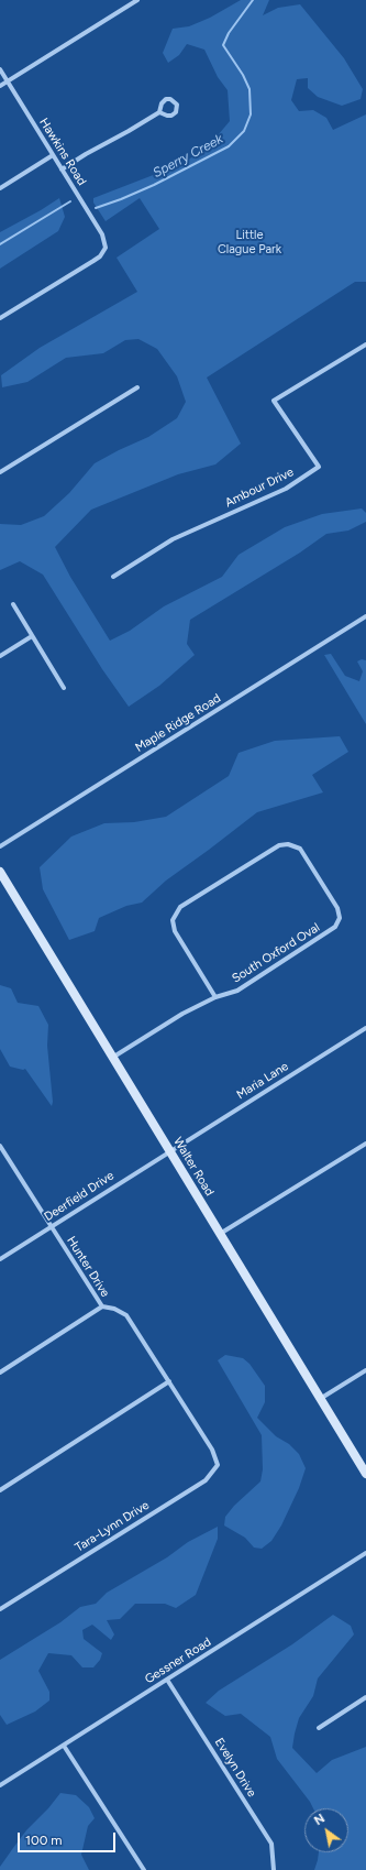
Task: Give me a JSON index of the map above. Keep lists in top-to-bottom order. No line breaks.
{"streets":{"street":["Hawkins Road","Ambour Drive","Maple Ridge Road","South Oxford Oval","Maria Lane","Walter Road","Deerfield Drive","Hunter Drive","Tara-Lynn Drive","Gessner Road","Evelyn Drive"]},"crossings":[["South Oxford Oval","Walter Road"],["Maria Lane","Walter Road"],["Maria Lane","Deerfield Drive"],["Walter Road","Deerfield Drive"],["Deerfield Drive","Hunter Drive"],["Hunter Drive","Tara-Lynn Drive"],["Gessner Road","Evelyn Drive"]],"water":["Sperry Creek"],"parks":["Little Clague Park"],"scale_bar":"100 m","north":"top left"}
